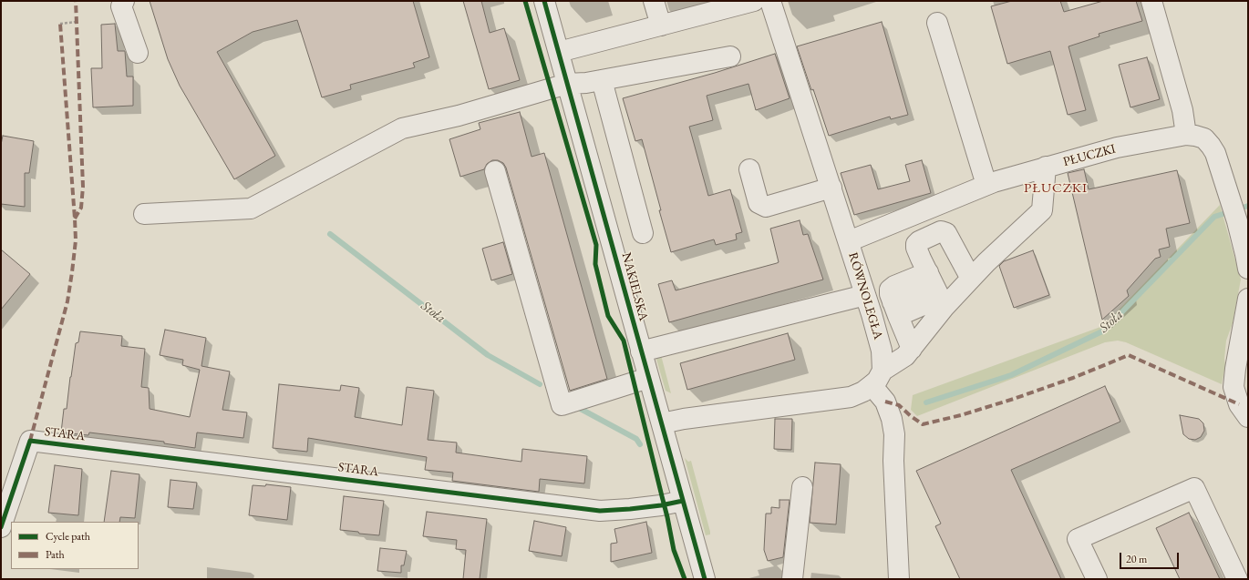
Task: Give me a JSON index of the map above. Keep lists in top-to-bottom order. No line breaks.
{"streets":{"street":["PŁUCZKI","NAKIELSKA","RÓWNOLEGŁA","STARA"]},"crossings":[["PŁUCZKI","RÓWNOLEGŁA"],["NAKIELSKA","STARA"]],"districts":["PŁUCZKI"],"water":["Stoła"],"legend":["Cycle path","Path"],"scale_bar":"20 m"}
